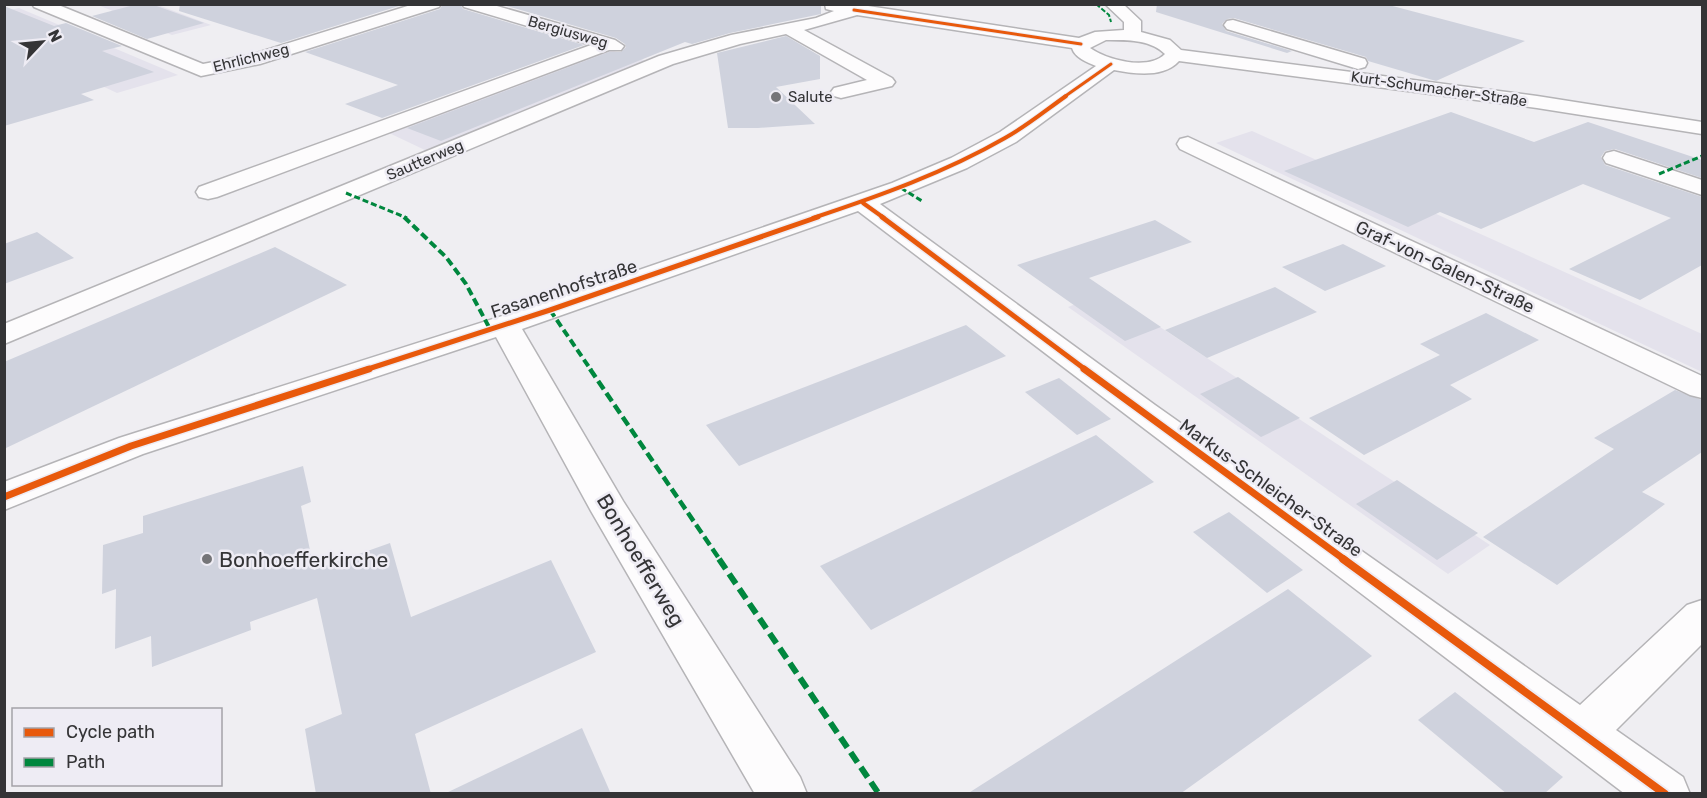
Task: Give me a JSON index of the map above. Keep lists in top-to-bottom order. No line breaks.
{"streets":{"street":["Bergiusweg","Ehrlichweg","Kurt-Schumacher-Straße","Sautterweg","Graf-von-Galen-Straße","Fasanenhofstraße","Markus-Schleicher-Straße","Bonhoefferweg"]},"crossings":[["Bergiusweg","Sautterweg"],["Fasanenhofstraße","Markus-Schleicher-Straße"],["Fasanenhofstraße","Bonhoefferweg"]],"places":["Salute","Bonhoefferkirche"],"legend":["Cycle path","Path"],"north":"top right"}
